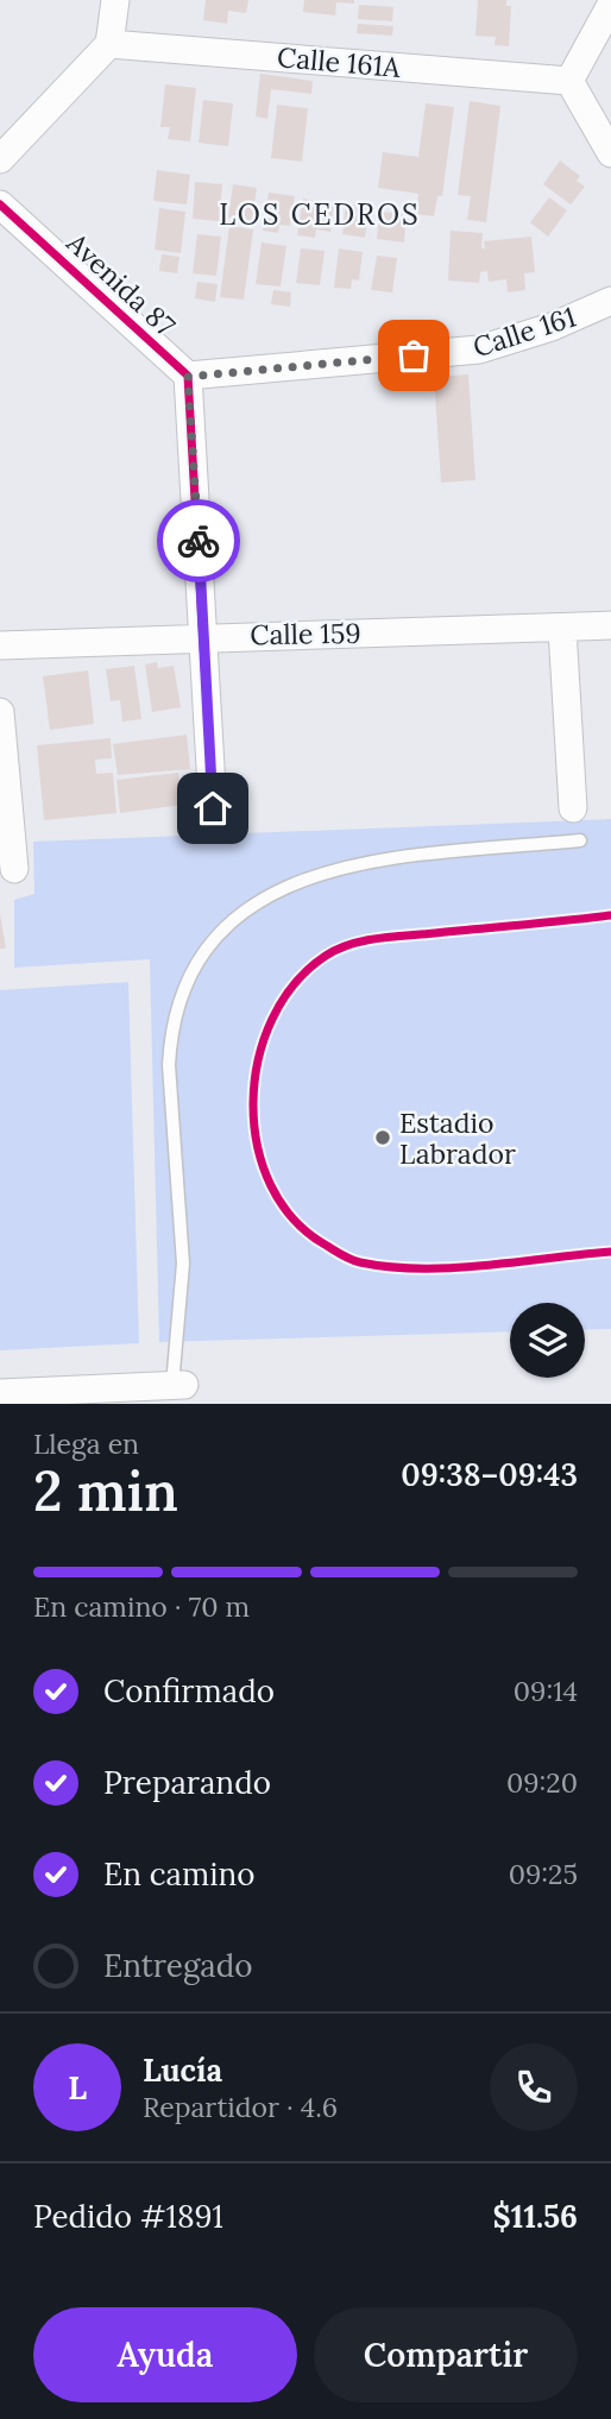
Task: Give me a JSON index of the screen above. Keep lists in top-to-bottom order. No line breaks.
{"streets":{"street":["Calle 161A","Avenida 87","Calle 161","Calle 159"]},"crossings":[["Avenida 87","Calle 161"]],"districts":["LOS CEDROS"],"places":["Estadio Labrador"],"page":{"heading":["2 min","Llega en","09:38–09:43"],"panel":["Lucía","Repartidor · 4.6","Pedido #1891","$11.56"],"bar":"En camino · 70 m","list":[["Confirmado","09:14"],["Preparando","09:20"],["En camino","09:25"],"Entregado"],"round":"L","buttons":["Ayuda","Compartir"]}}
